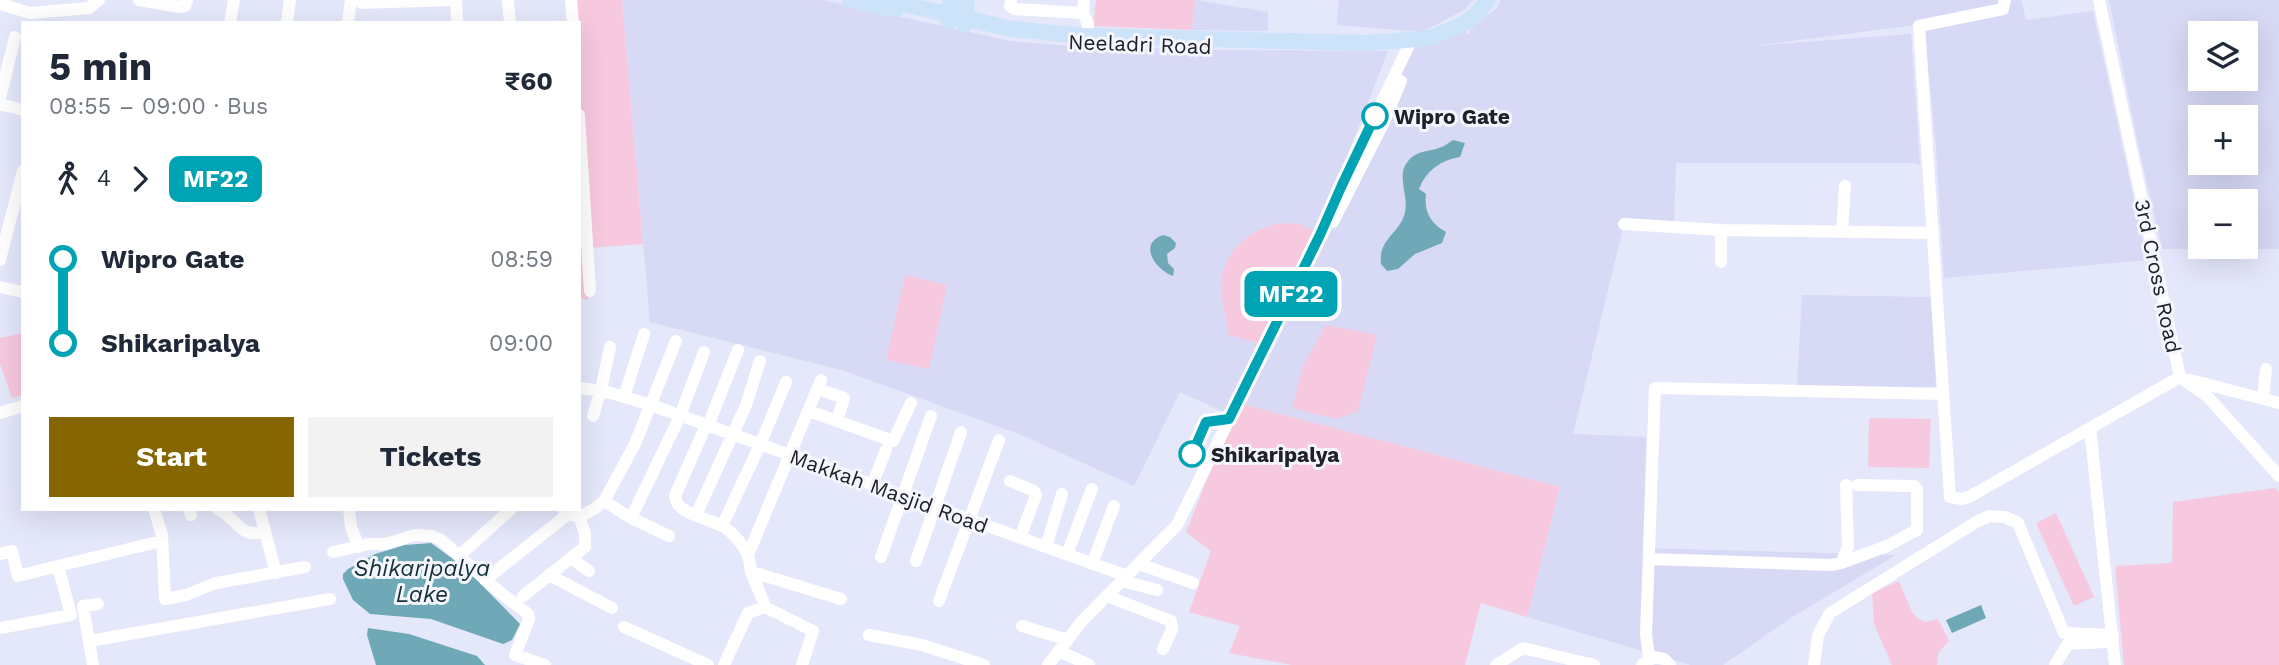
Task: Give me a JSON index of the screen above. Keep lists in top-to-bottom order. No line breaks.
{"streets":{"main road":["Neeladri Road"],"street":["3rd Cross Road","Makkah Masjid Road"]},"water":["Shikaripalya Lake"],"places":["Wipro Gate","Shikaripalya"],"lines":["bus line MF22"],"page":{"on_map":"MF22","map_buttons":["+","−"],"heading":["5 min","08:55 – 09:00 · Bus","₹60"],"legs":["4","MF22"],"list":[{"name":"Wipro Gate","value":"08:59"},{"name":"Shikaripalya","value":"09:00"}],"buttons":["Start","Tickets"]}}
